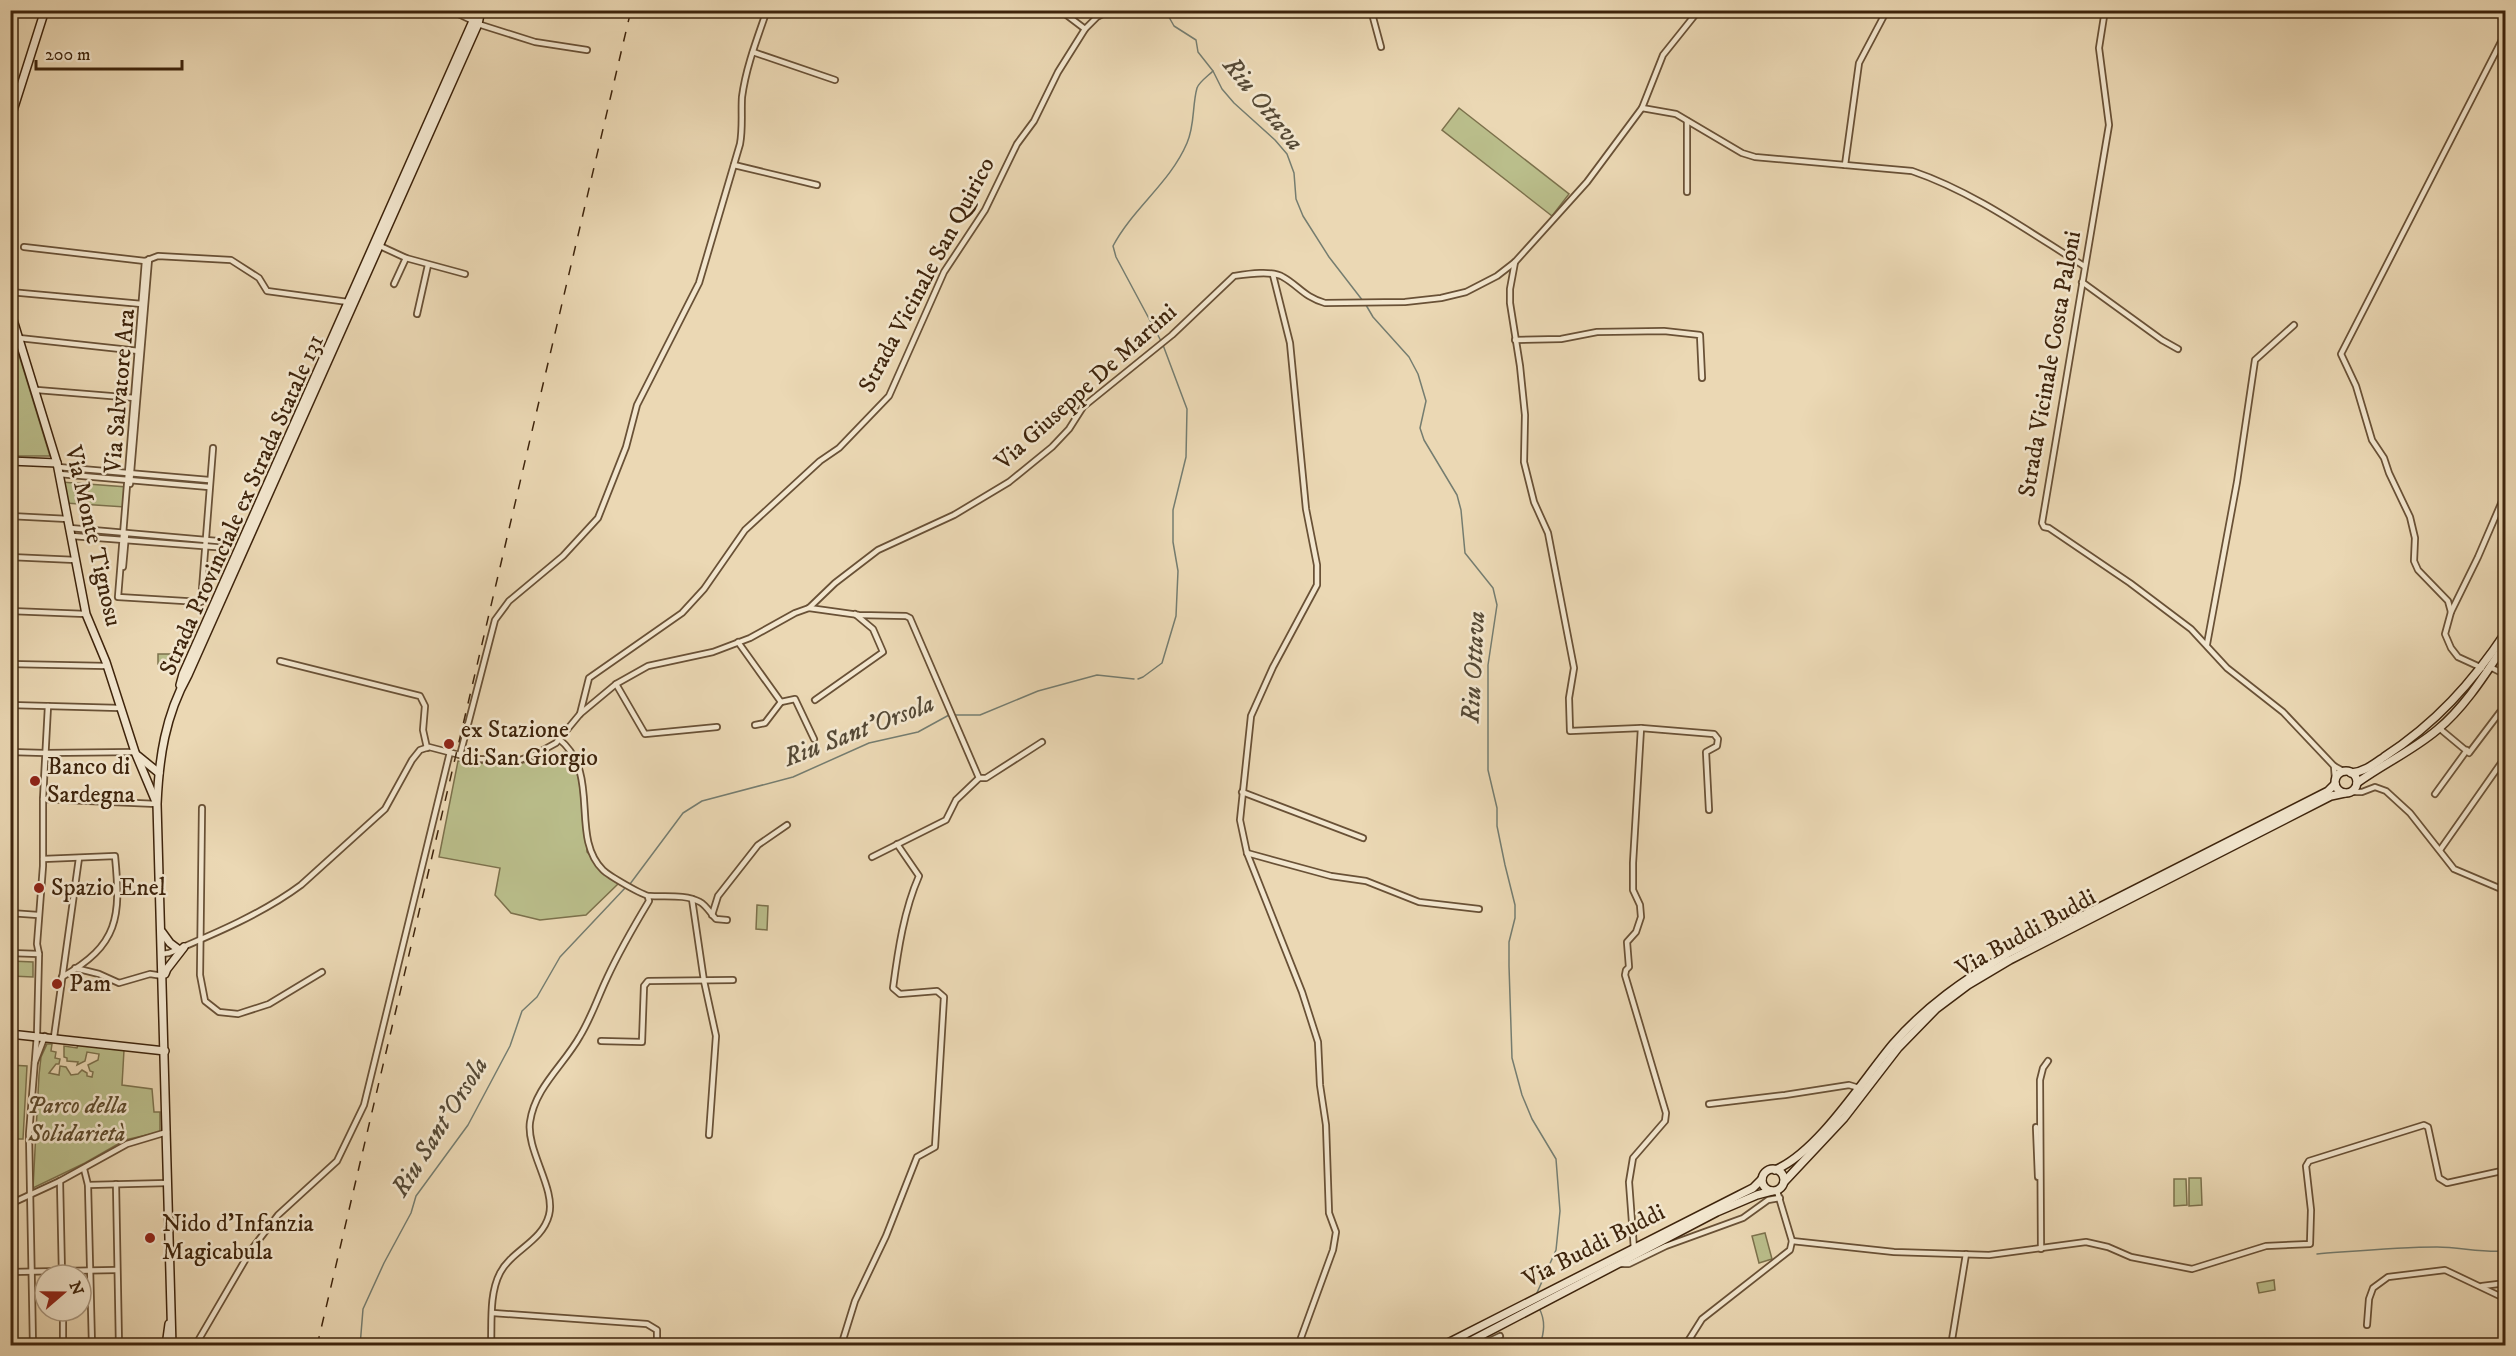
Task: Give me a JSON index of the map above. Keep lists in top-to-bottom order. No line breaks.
{"streets":{"main road":["Strada Provinciale ex Strada Statale 131","Via Monte Tignosu","Via Buddi Buddi"],"street":["Strada Vicinale San Quirico","Strada Vicinale Costa Paloni","Via Giuseppe De Martini","Via Salvatore Ara"]},"crossings":[["Strada Vicinale San Quirico","Via Giuseppe De Martini"],["Strada Vicinale Costa Paloni","Via Buddi Buddi"]],"water":["Riu Ottava","Riu Sant'Orsola"],"parks":["Parco della Solidarietà"],"places":["ex Stazione di San Giorgio","Banco di Sardegna","Spazio Enel","Pam","Nido d'Infanzia Magicabula"],"scale_bar":"200 m","north":"right"}
